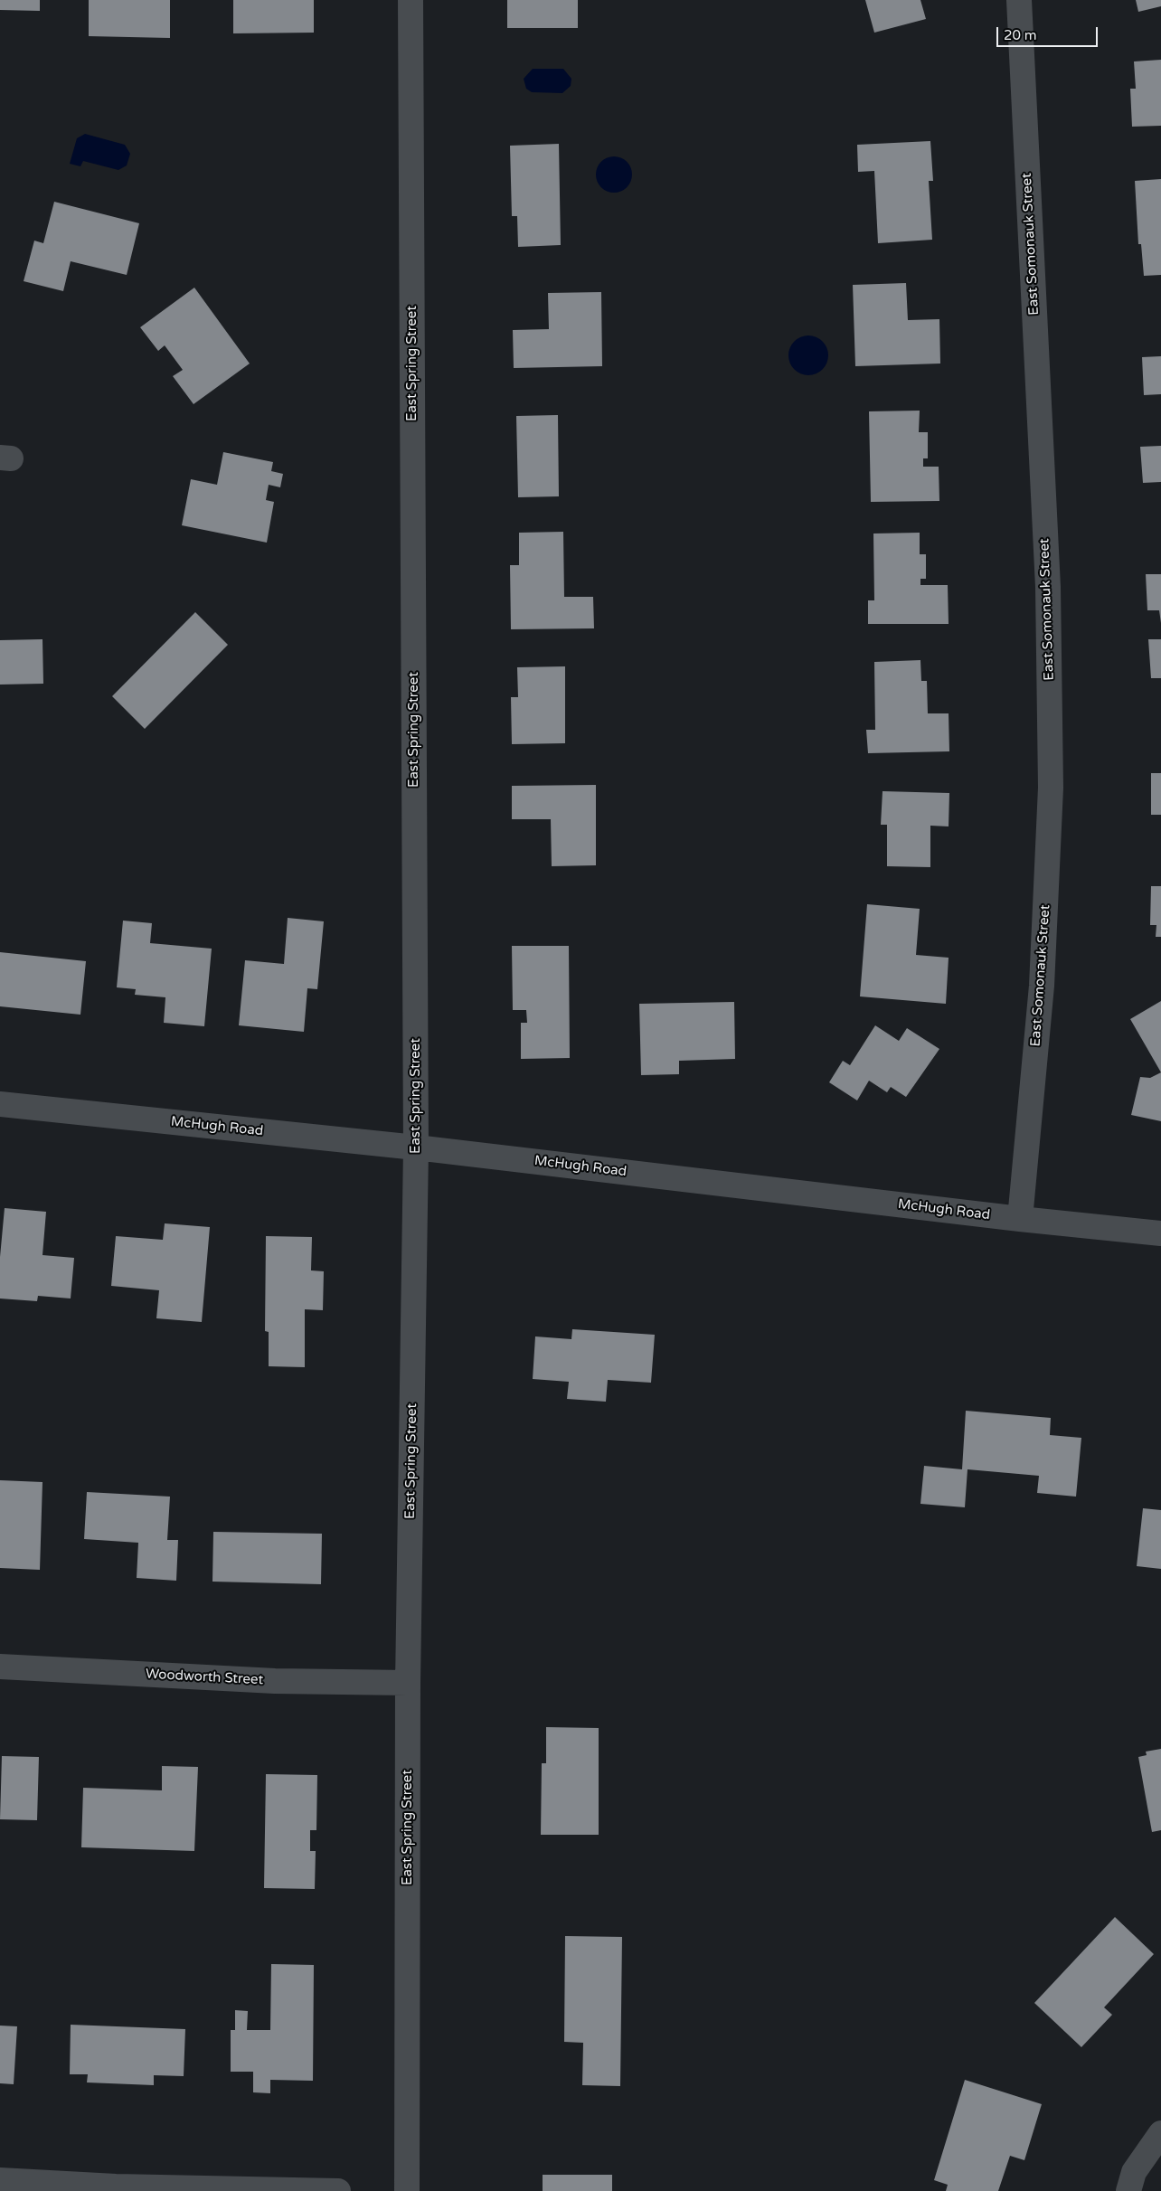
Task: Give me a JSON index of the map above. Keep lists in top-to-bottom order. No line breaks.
{"streets":{"street":["East Somonauk Street","East Spring Street","McHugh Road","Woodworth Street"]},"crossings":[["East Somonauk Street","McHugh Road"],["East Spring Street","McHugh Road"],["East Spring Street","Woodworth Street"]],"scale_bar":"20 m"}
